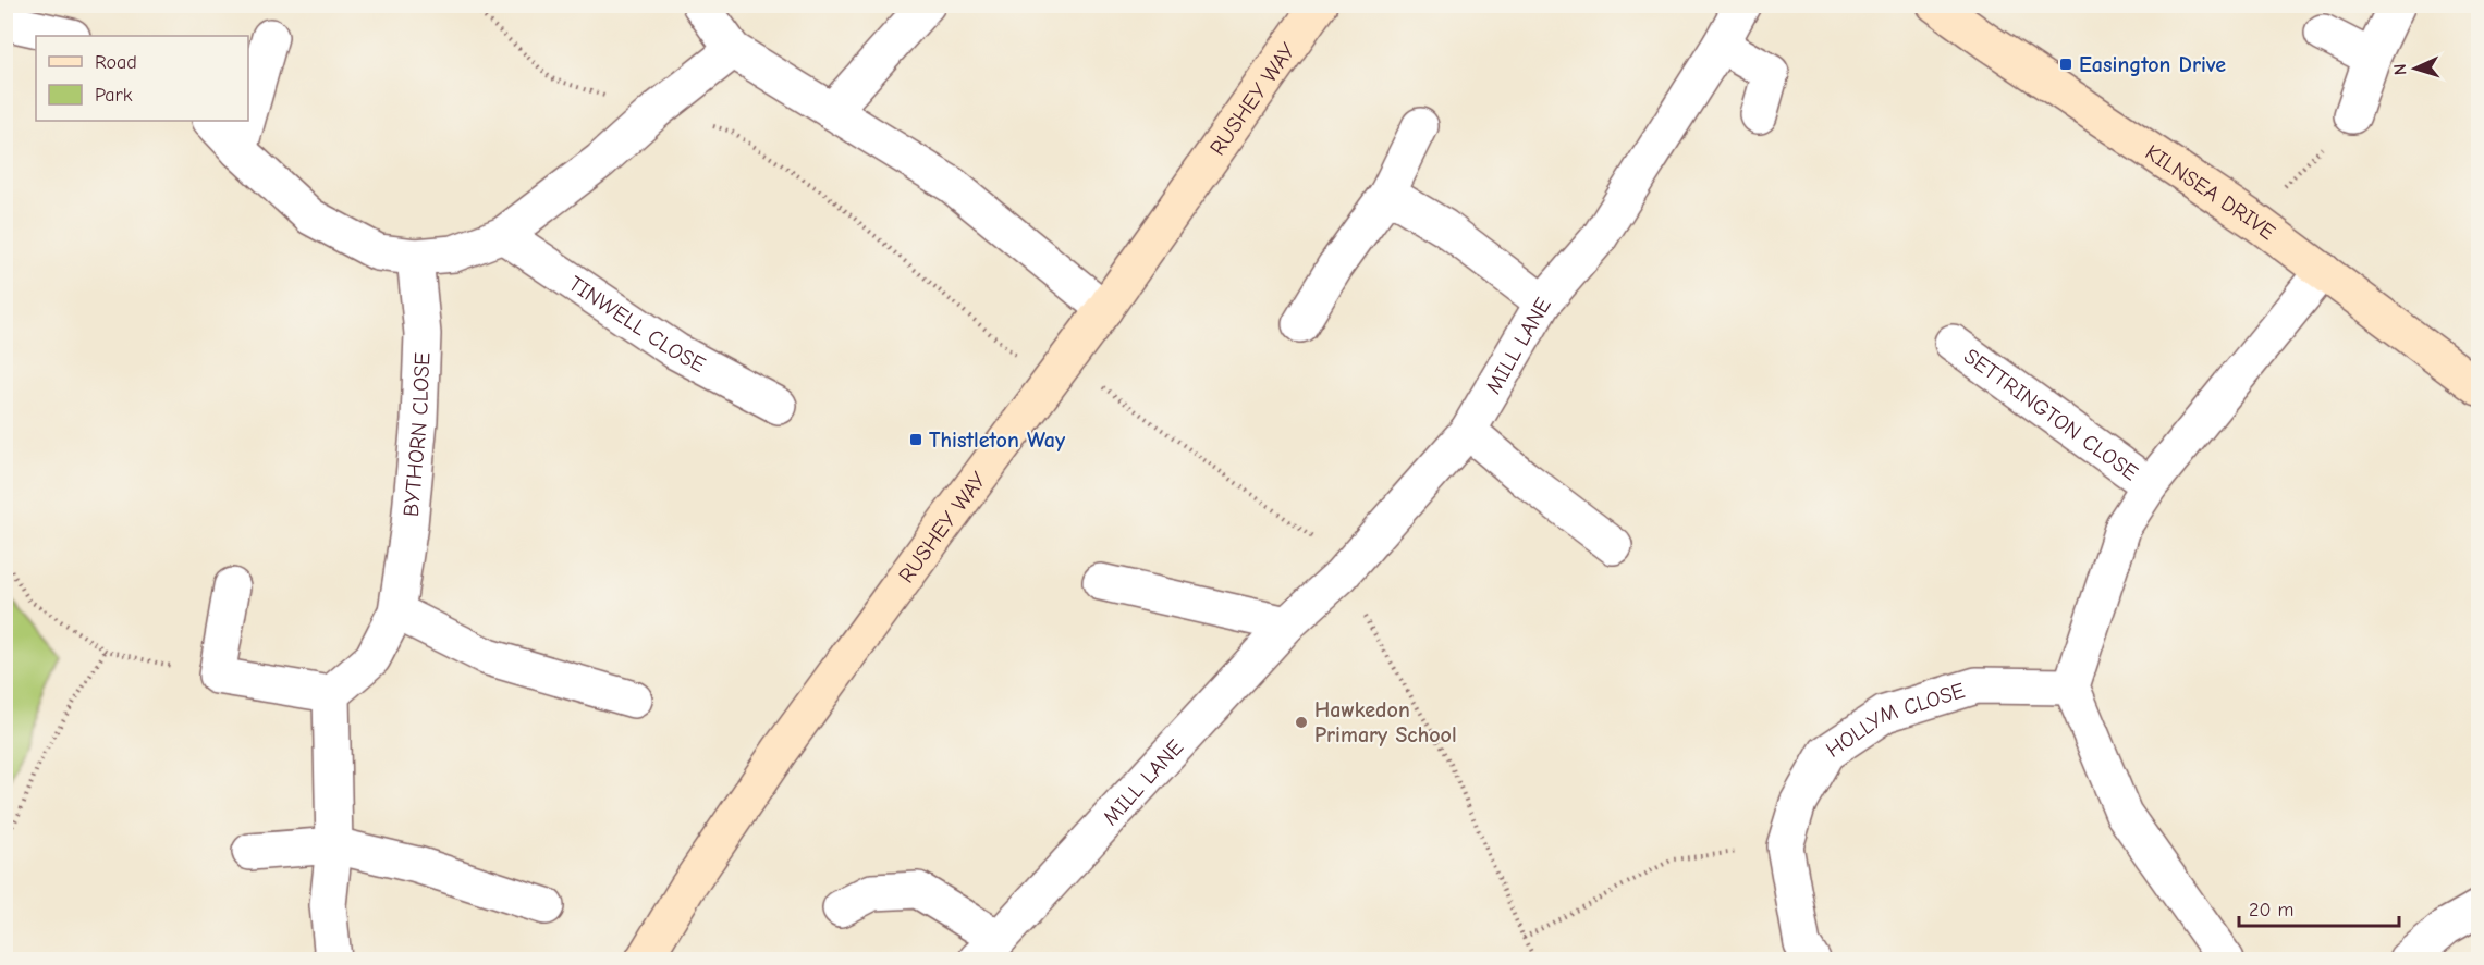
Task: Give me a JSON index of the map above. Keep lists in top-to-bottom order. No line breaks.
{"streets":{"street":["RUSHEY WAY","KILNSEA DRIVE","TINWELL CLOSE","MILL LANE","SETTRINGTON CLOSE","BYTHORN CLOSE","HOLLYM CLOSE"]},"places":{"transit":["Easington Drive","Thistleton Way"],"other":["Hawkedon Primary School"]},"legend":["Road","Park"],"scale_bar":"20 m","north":"left"}
